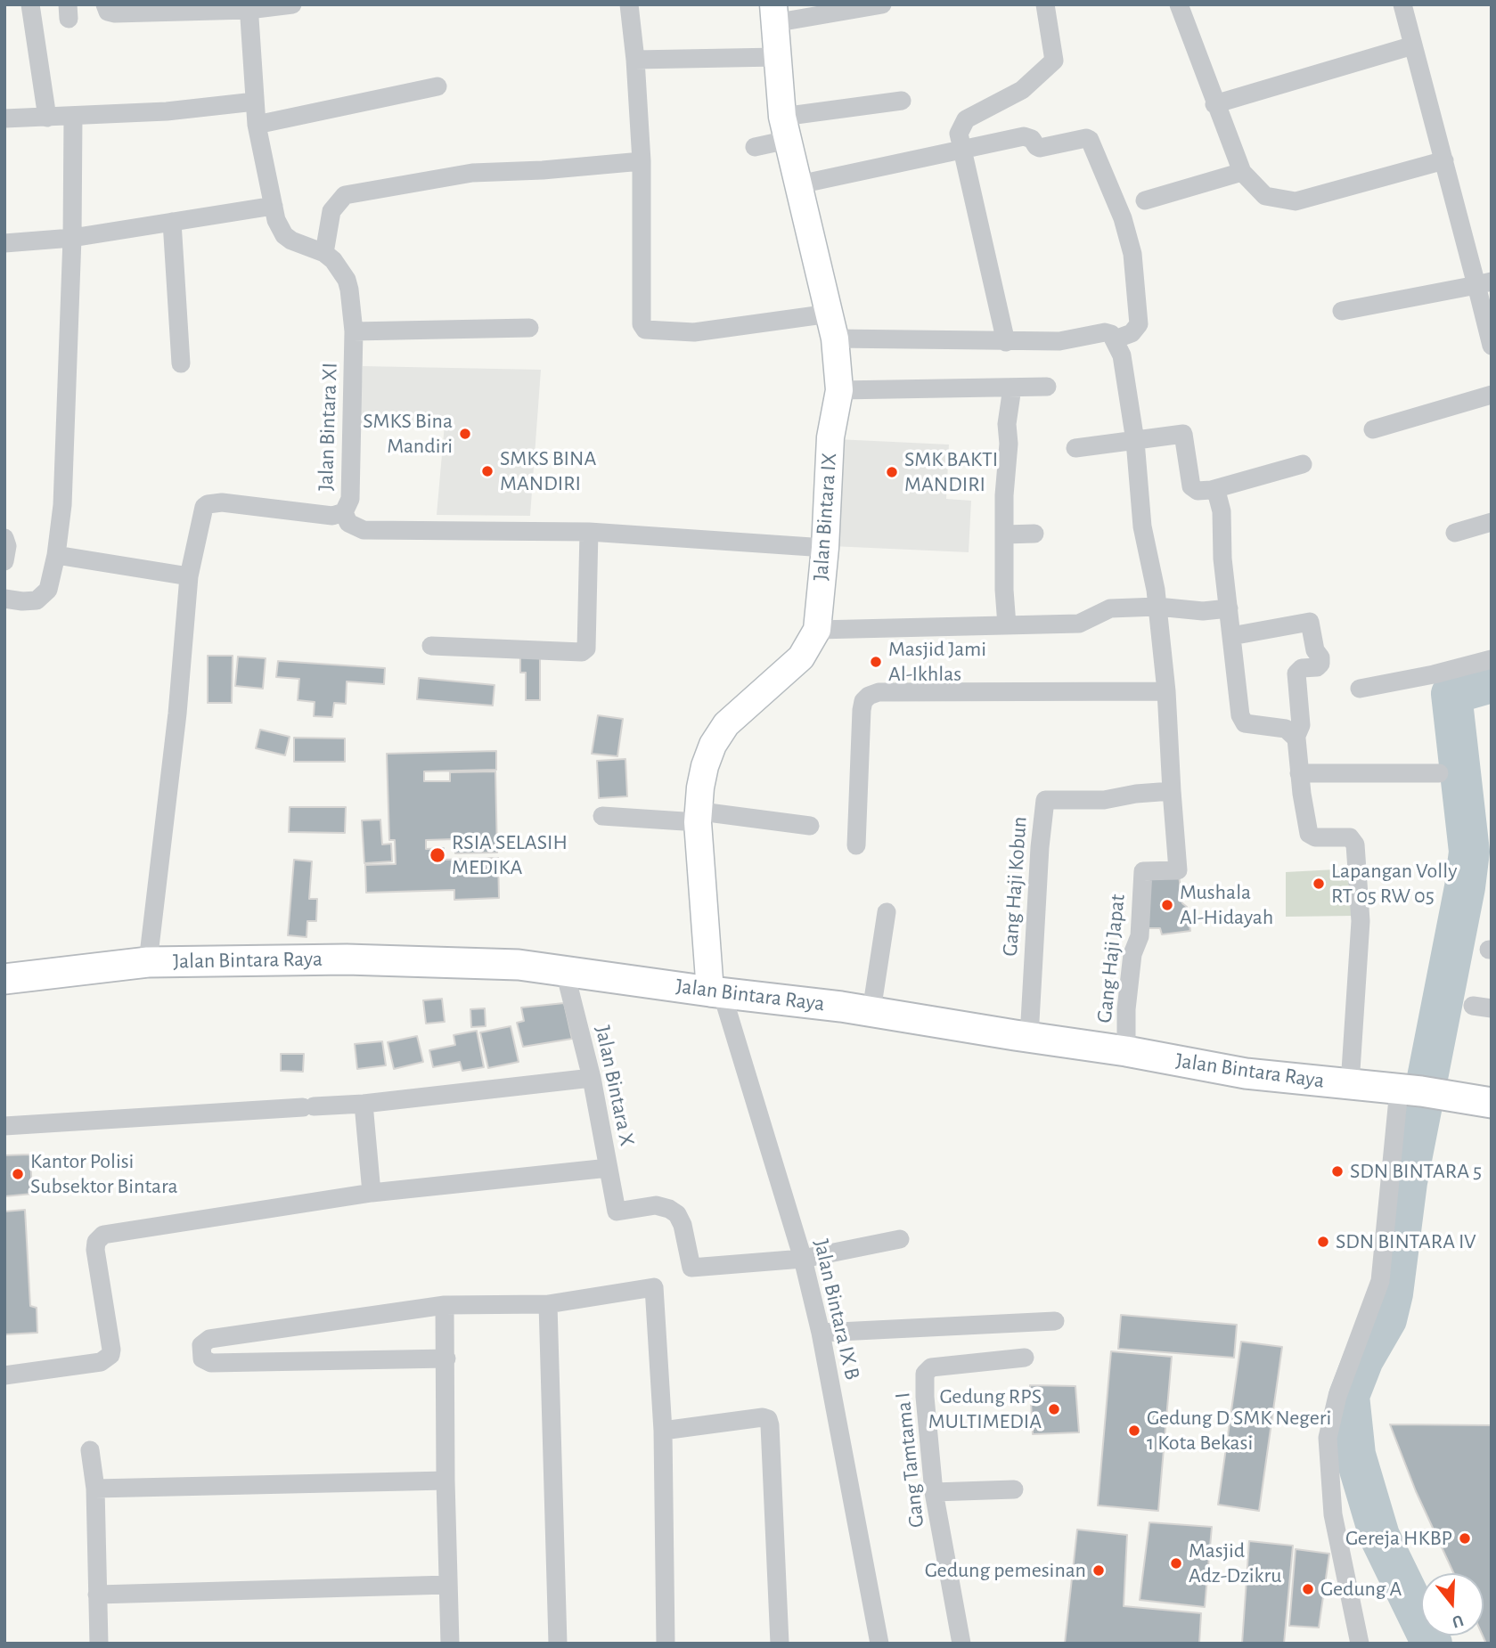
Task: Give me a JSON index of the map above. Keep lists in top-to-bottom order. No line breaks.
{"streets":{"main road":["Jalan Bintara Raya"],"street":["Jalan Bintara XI","Jalan Bintara IX","Gang Haji Kobun","Gang Haji Japat","Jalan Bintara X","Jalan Bintara IX B","Gang Tamtama I"]},"crossings":[["Jalan Bintara XI","Jalan Bintara Raya"],["Jalan Bintara IX","Jalan Bintara Raya"],["Jalan Bintara IX","Jalan Bintara IX B"],["Gang Haji Kobun","Gang Haji Japat"],["Gang Haji Kobun","Jalan Bintara Raya"],["Gang Haji Japat","Jalan Bintara Raya"],["Jalan Bintara Raya","Jalan Bintara X"],["Jalan Bintara Raya","Jalan Bintara IX B"],["Jalan Bintara X","Jalan Bintara IX B"]],"places":["SMKS Bina Mandiri","SMKS BINA MANDIRI","SMK BAKTI MANDIRI","Masjid Jami Al-Ikhlas","RSIA SELASIH MEDIKA","Lapangan Volly RT 05 RW 05","Mushala Al-Hidayah","SDN BINTARA 5","Kantor Polisi Subsektor Bintara","SDN BINTARA IV","Gedung RPS MULTIMEDIA","Gedung D SMK Negeri 1 Kota Bekasi","Gereja HKBP","Masjid Adz-Dzikru","Gedung pemesinan","Gedung A"],"north":"bottom"}
